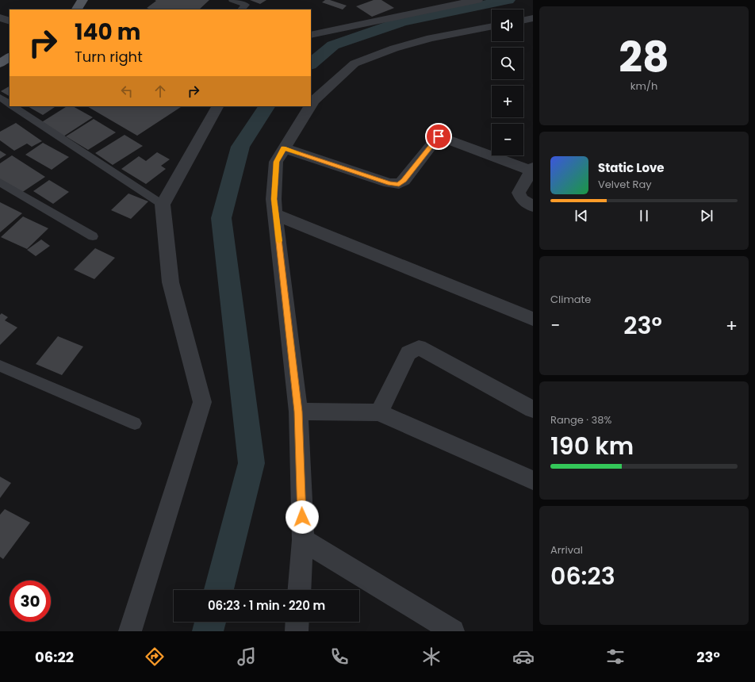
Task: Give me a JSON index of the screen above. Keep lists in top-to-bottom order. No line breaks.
{"page":{"tile":[["28","km/h"],"Climate",["Range · 38%","190 km"],["Arrival","06:23"]],"map_buttons":["+","−"],"turn":["140 m","Turn right"],"song":["Static Love","Velvet Ray"],"heat":["−","23°","+"],"limit":"30","trip":"06:23 · 1 min · 220 m","tabs":["06:22","23°"]}}
